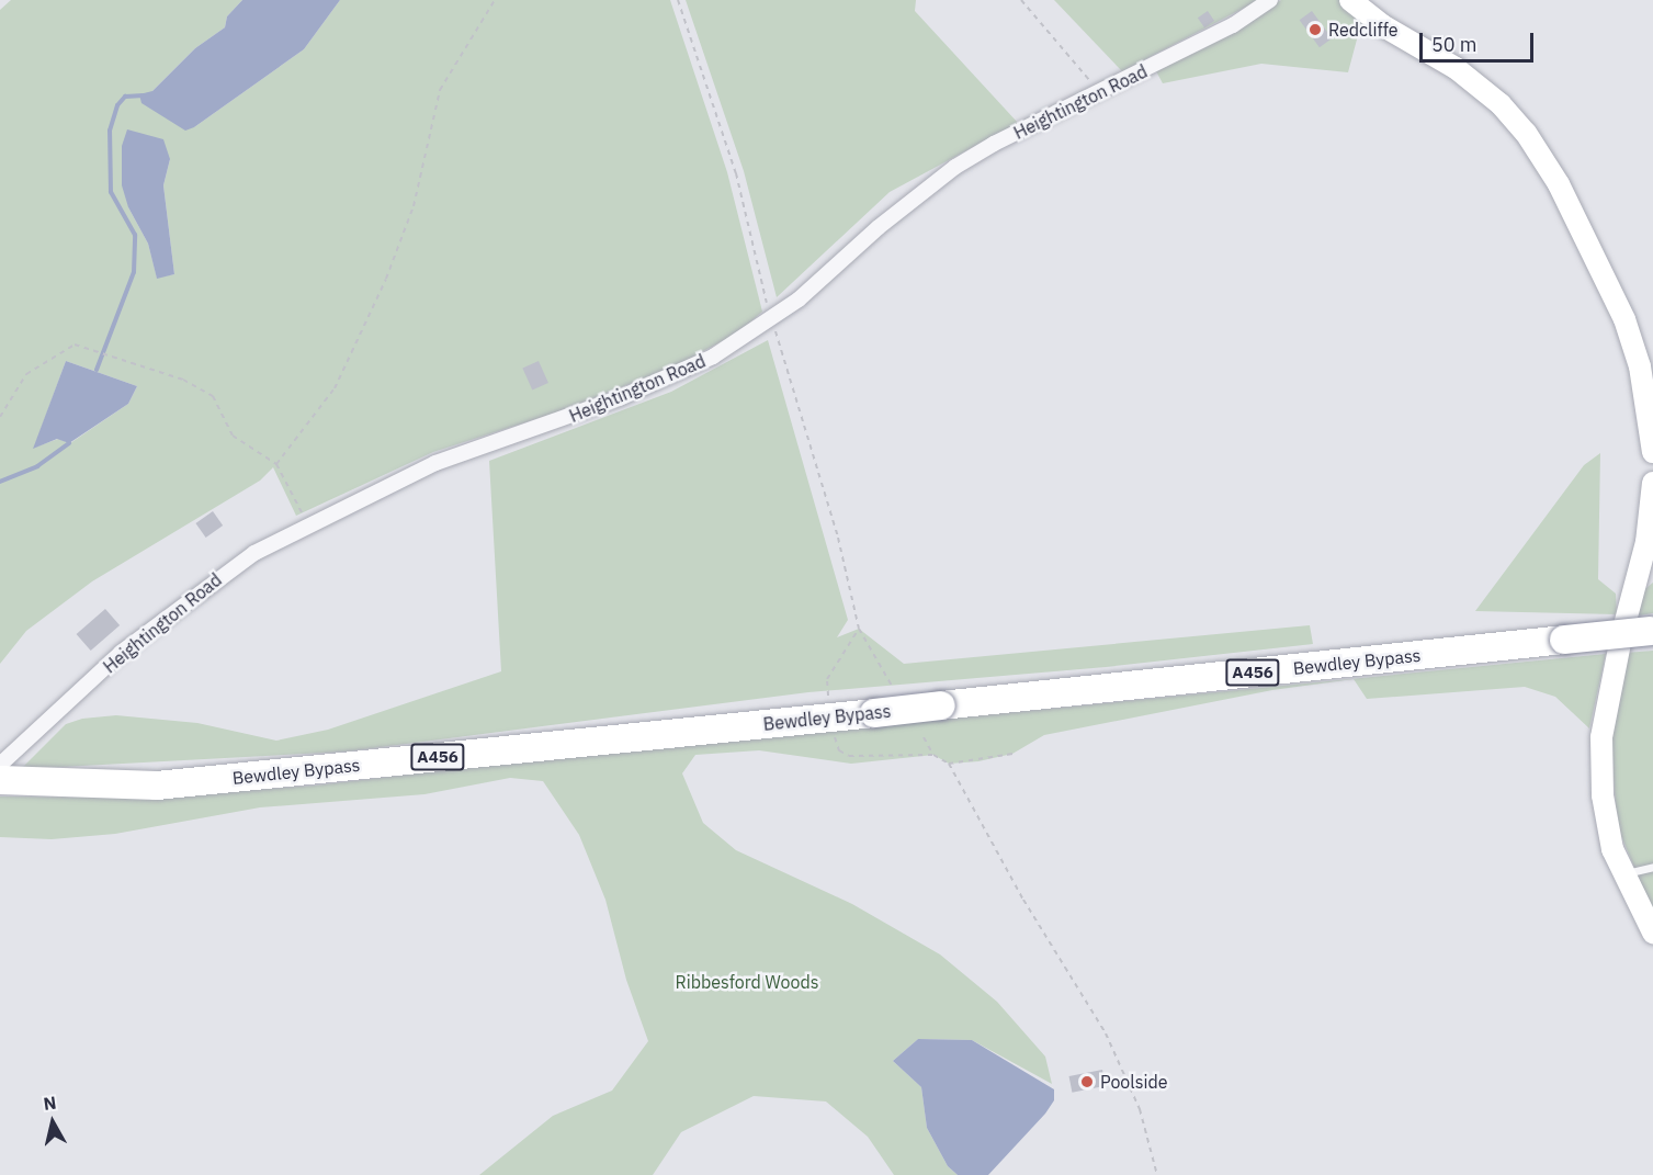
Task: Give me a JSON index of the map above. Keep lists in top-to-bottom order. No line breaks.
{"streets":{"highway":["Bewdley Bypass","A456"],"street":["Heightington Road"]},"parks":["Ribbesford Woods"],"places":["Redcliffe","Poolside"],"scale_bar":"50 m","north":"top"}
